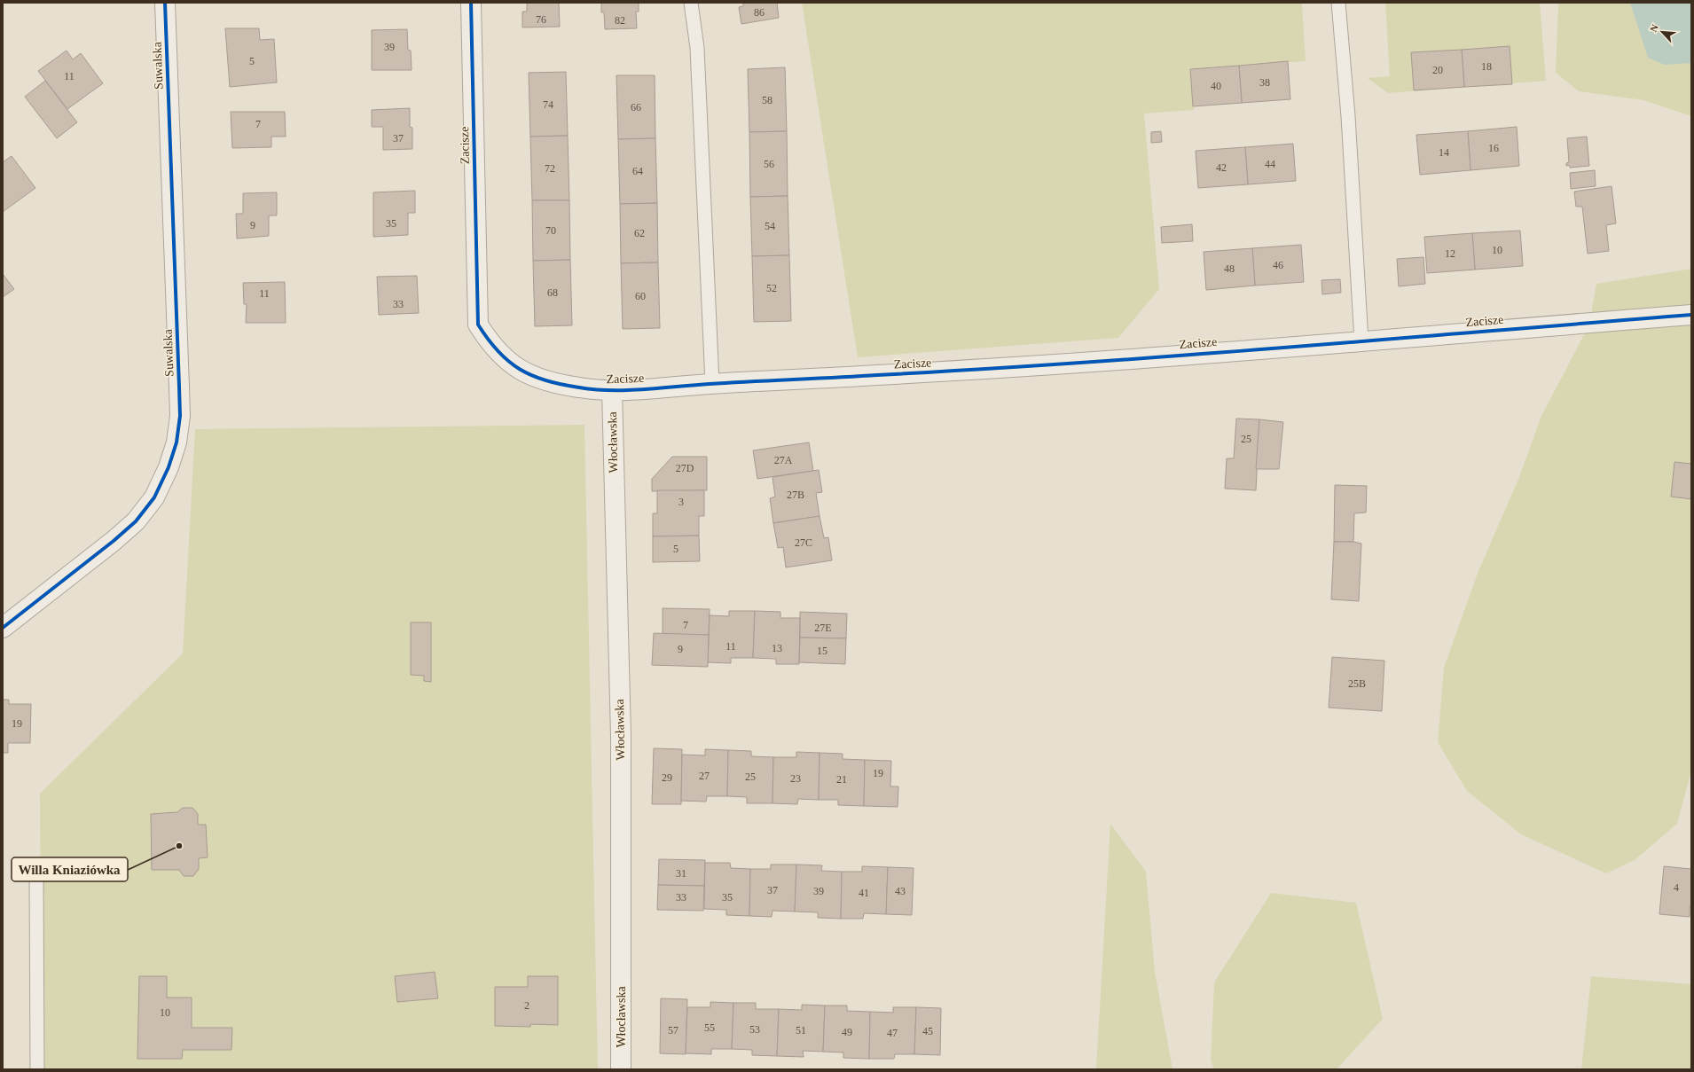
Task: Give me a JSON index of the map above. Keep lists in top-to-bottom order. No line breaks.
{"streets":{"street":["Suwalska","Zacisze","Włocławska"]},"crossings":[["Zacisze","Włocławska"]],"places":["Willa Kniaziówka"],"house_numbers":["86","76","82","39","5","18","20","11","38","40","58","74","66","7","37","16","14","56","44","42","72","64","35","9","54","70","62","10","12","46","48","52","68","11","60","33","25","27A","27D","27B","3","27C","5","7","27E","11","13","9","15","25B","19","19","27","25","29","23","21","31","4","37","39","43","41","33","35","2","10","55","53","57","51","45","49","47"],"north":"top left"}
